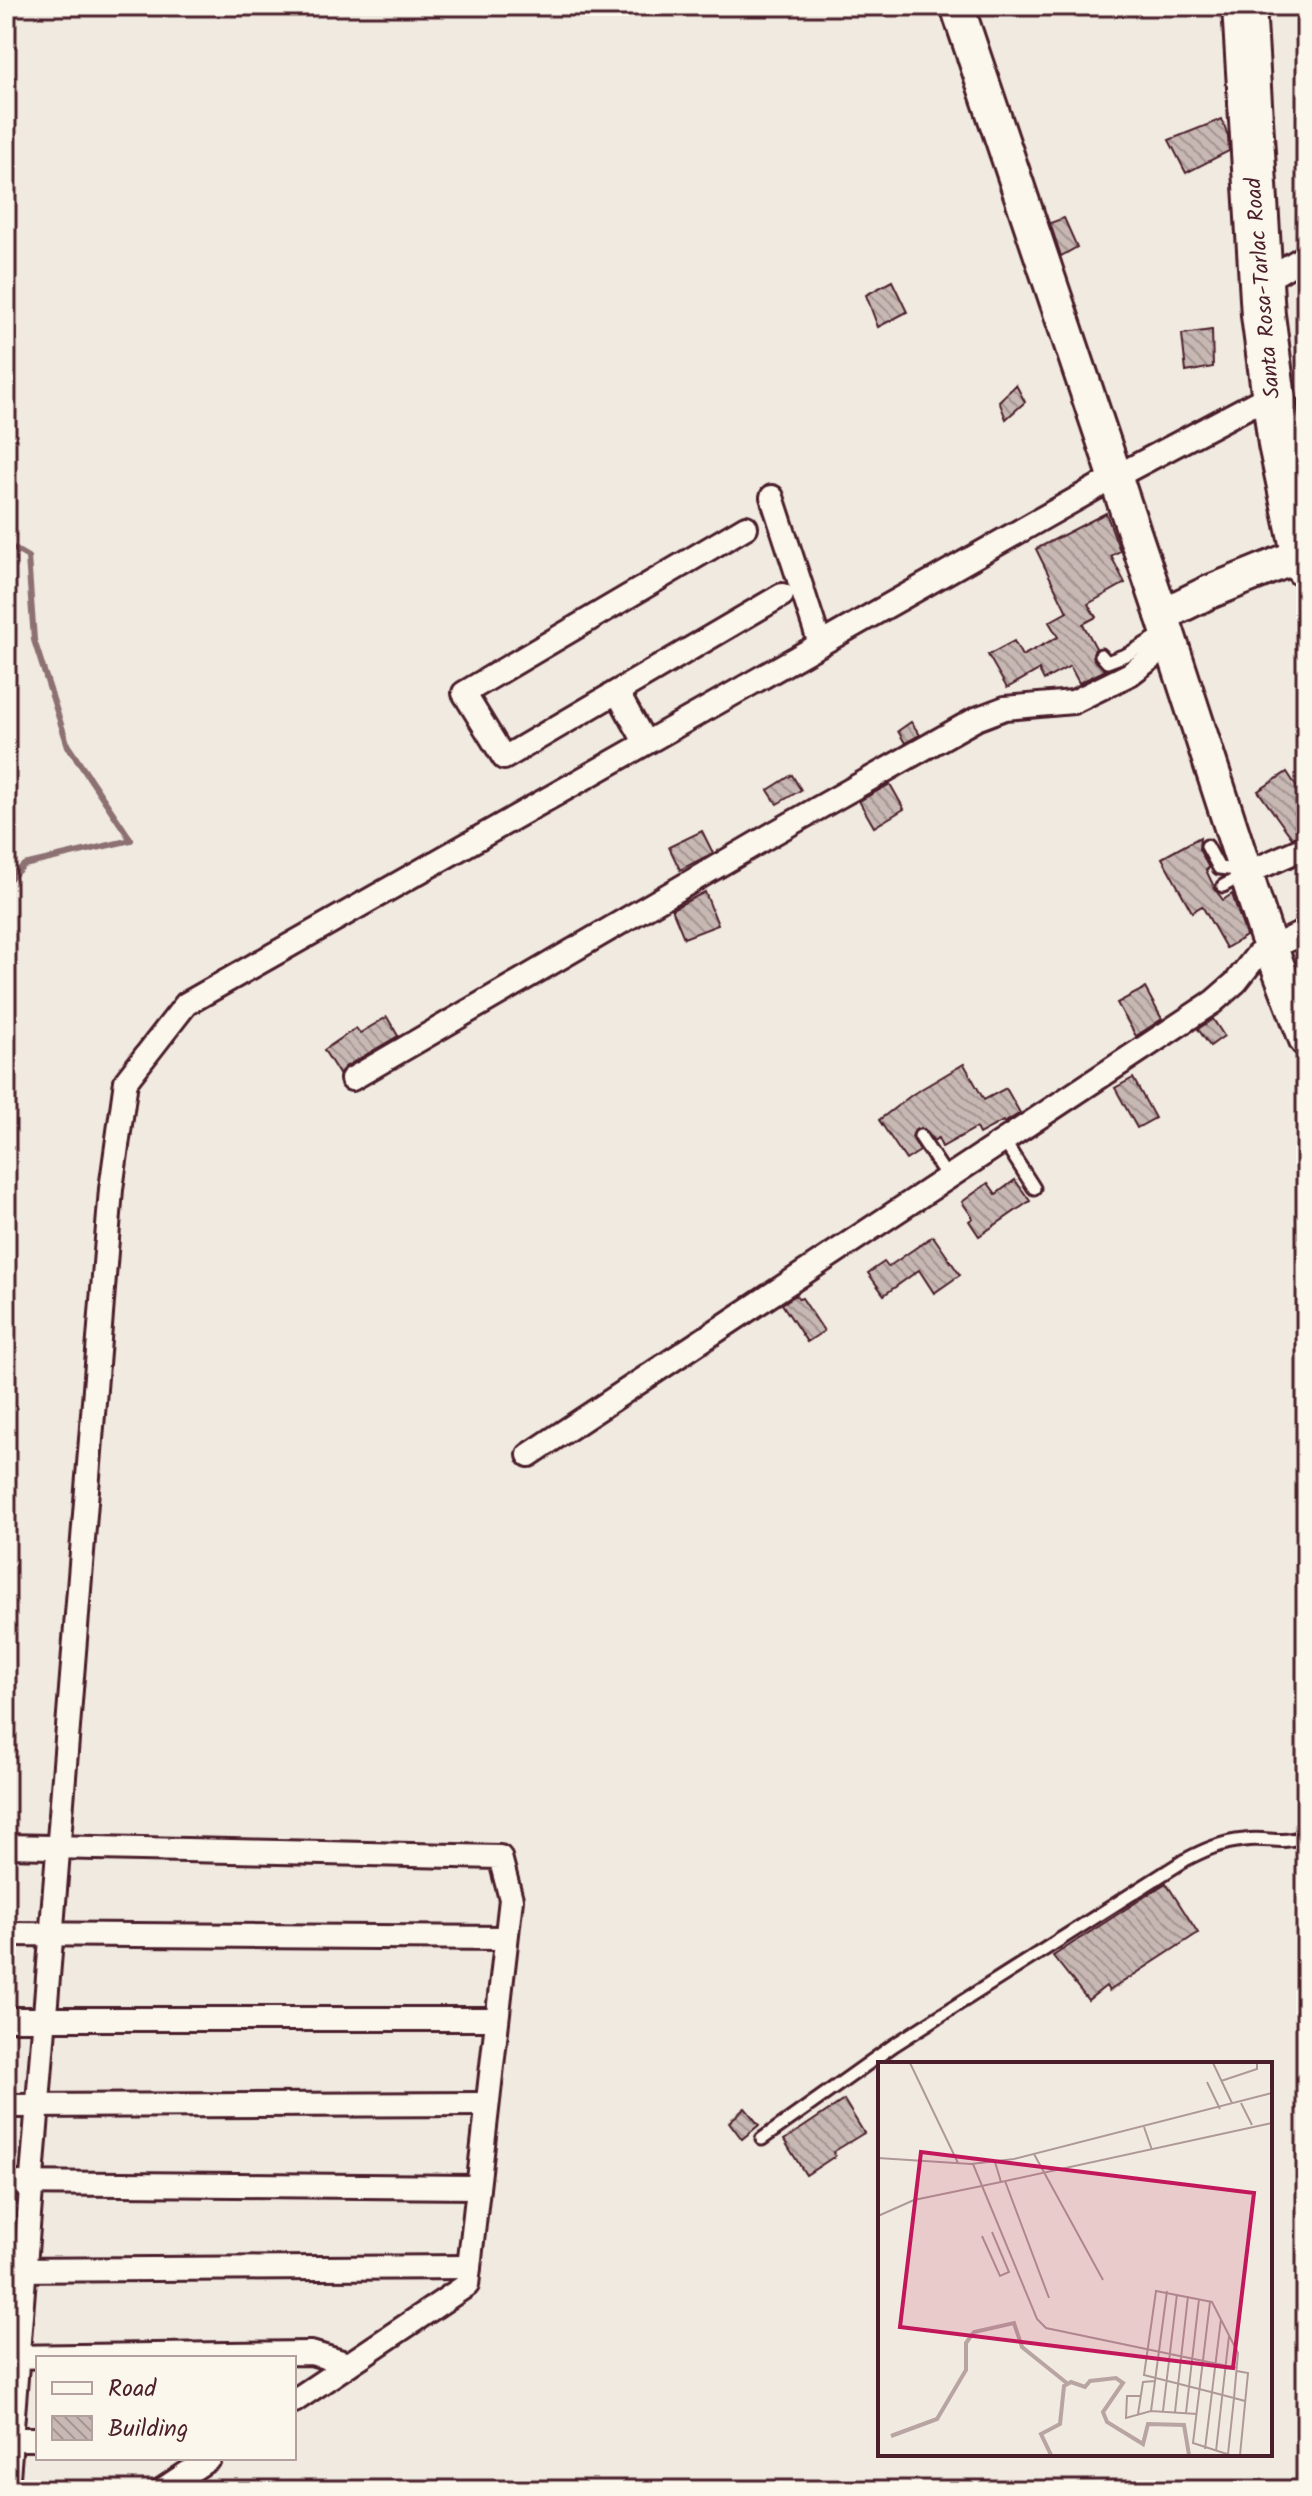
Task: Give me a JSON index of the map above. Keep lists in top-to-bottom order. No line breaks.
{"streets":{"highway":["Santa Rosa-Tarlac Road"]},"legend":["Road","Building"]}
